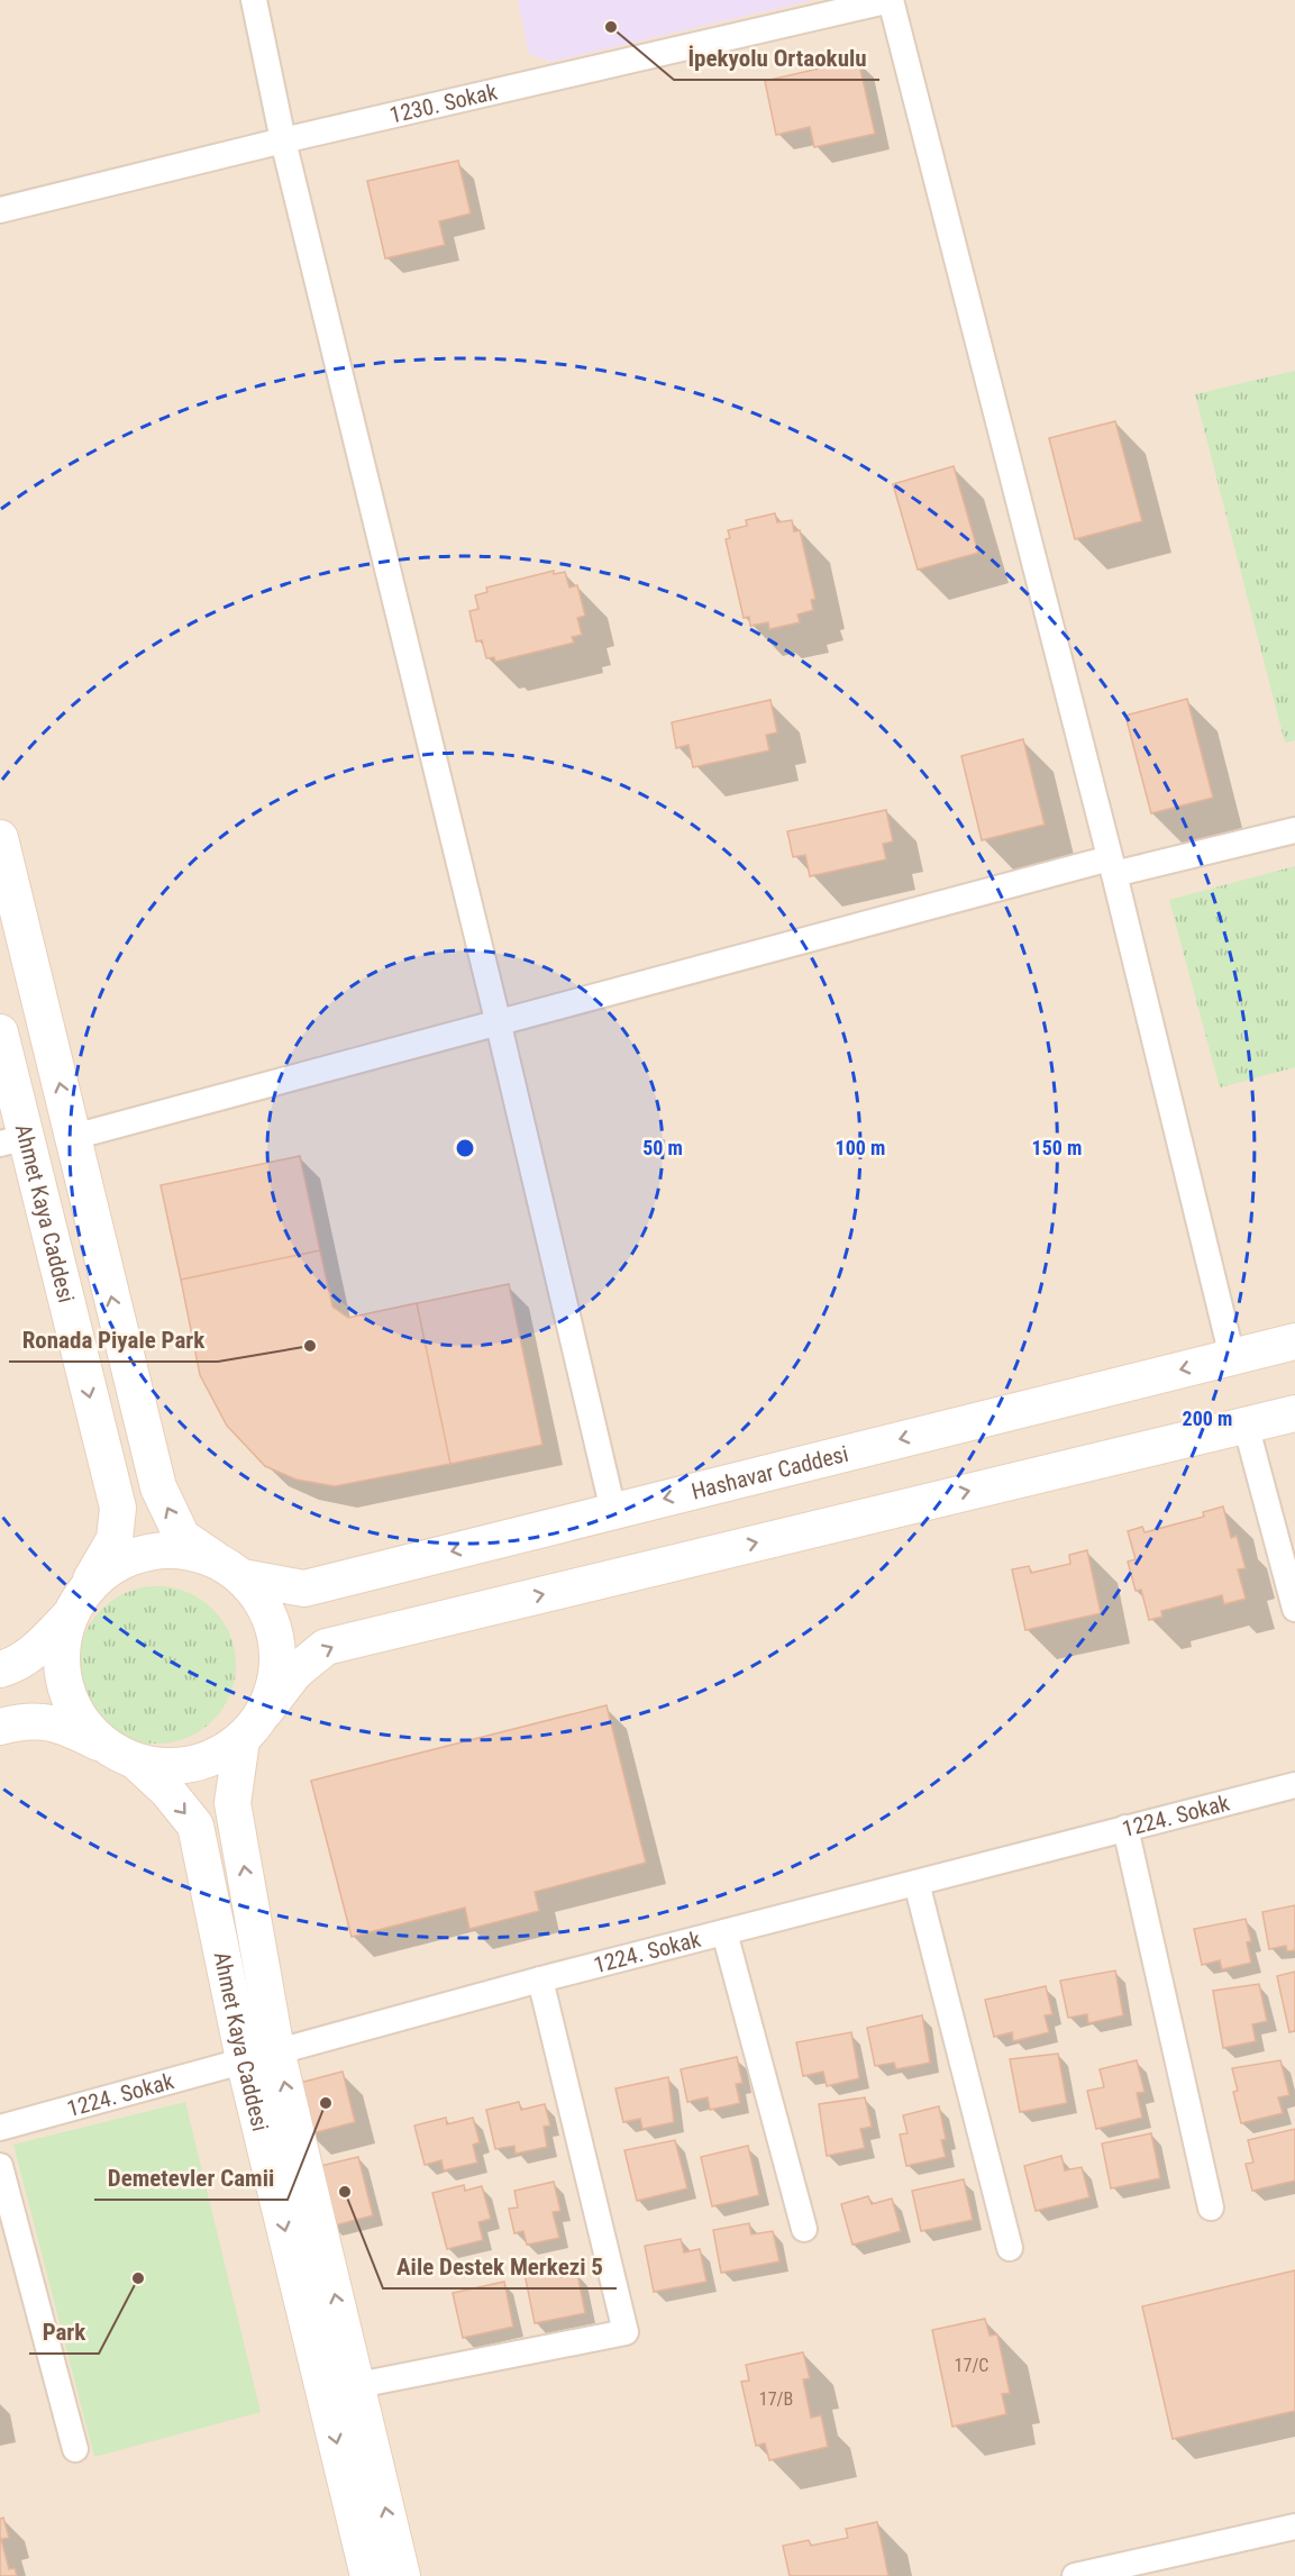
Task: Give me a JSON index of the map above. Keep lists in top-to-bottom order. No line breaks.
{"streets":{"main road":["Ahmet Kaya Caddesi","Hashavar Caddesi"],"street":["1230. Sokak","1224. Sokak"]},"crossings":[["Ahmet Kaya Caddesi","Hashavar Caddesi"],["Ahmet Kaya Caddesi","1224. Sokak"]],"places":["İpekyolu Ortaokulu","Ronada Piyale Park","Demetevler Camii","Aile Destek Merkezi 5","Park"],"house_numbers":["17/C","17/B"],"rings":["50 m","100 m","150 m","200 m"]}
